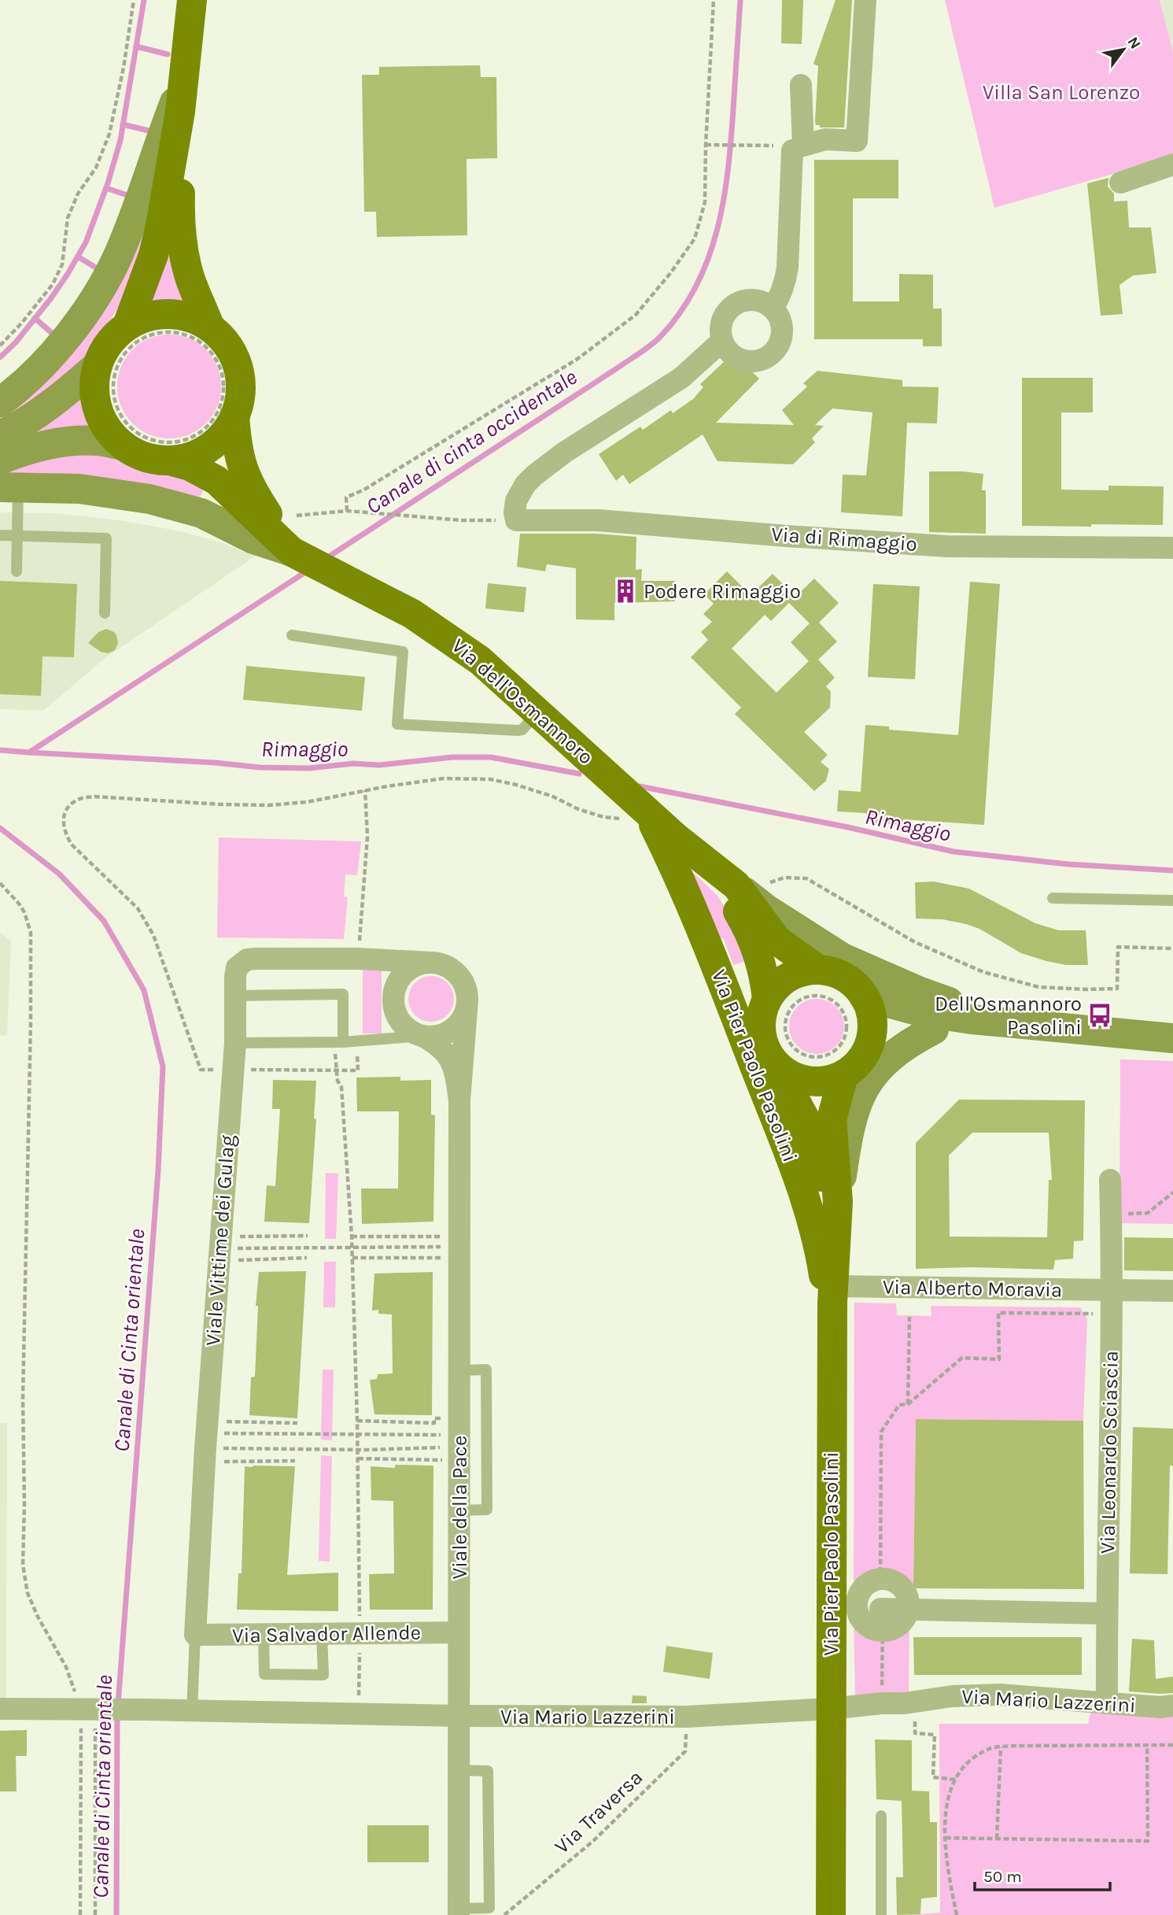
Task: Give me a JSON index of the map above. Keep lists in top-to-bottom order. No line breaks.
{"streets":{"main road":["Via dell'Osmannoro","Via Pier Paolo Pasolini"],"street":["Via di Rimaggio","Viale Vittime dei Gulag","Via Alberto Moravia","Via Leonardo Sciascia","Viale della Pace","Via Salvador Allende","Via Mario Lazzerini"],"path":["Via Traversa"]},"crossings":[["Via dell'Osmannoro","Via Pier Paolo Pasolini"],["Via Pier Paolo Pasolini","Via Alberto Moravia"],["Via Pier Paolo Pasolini","Via Mario Lazzerini"],["Viale Vittime dei Gulag","Viale della Pace"],["Viale Vittime dei Gulag","Via Salvador Allende"],["Viale Vittime dei Gulag","Via Mario Lazzerini"],["Via Alberto Moravia","Via Leonardo Sciascia"],["Via Leonardo Sciascia","Via Mario Lazzerini"],["Viale della Pace","Via Salvador Allende"],["Viale della Pace","Via Mario Lazzerini"],["Via Mario Lazzerini","Via Traversa"]],"water":["Canale di cinta occidentale","Rimaggio","Canale di Cinta orientale"],"parks":["Villa San Lorenzo"],"places":{"building":["Podere Rimaggio"],"bus stop":["Dell'Osmannoro Pasolini"]},"scale_bar":"50 m","north":"top right"}
